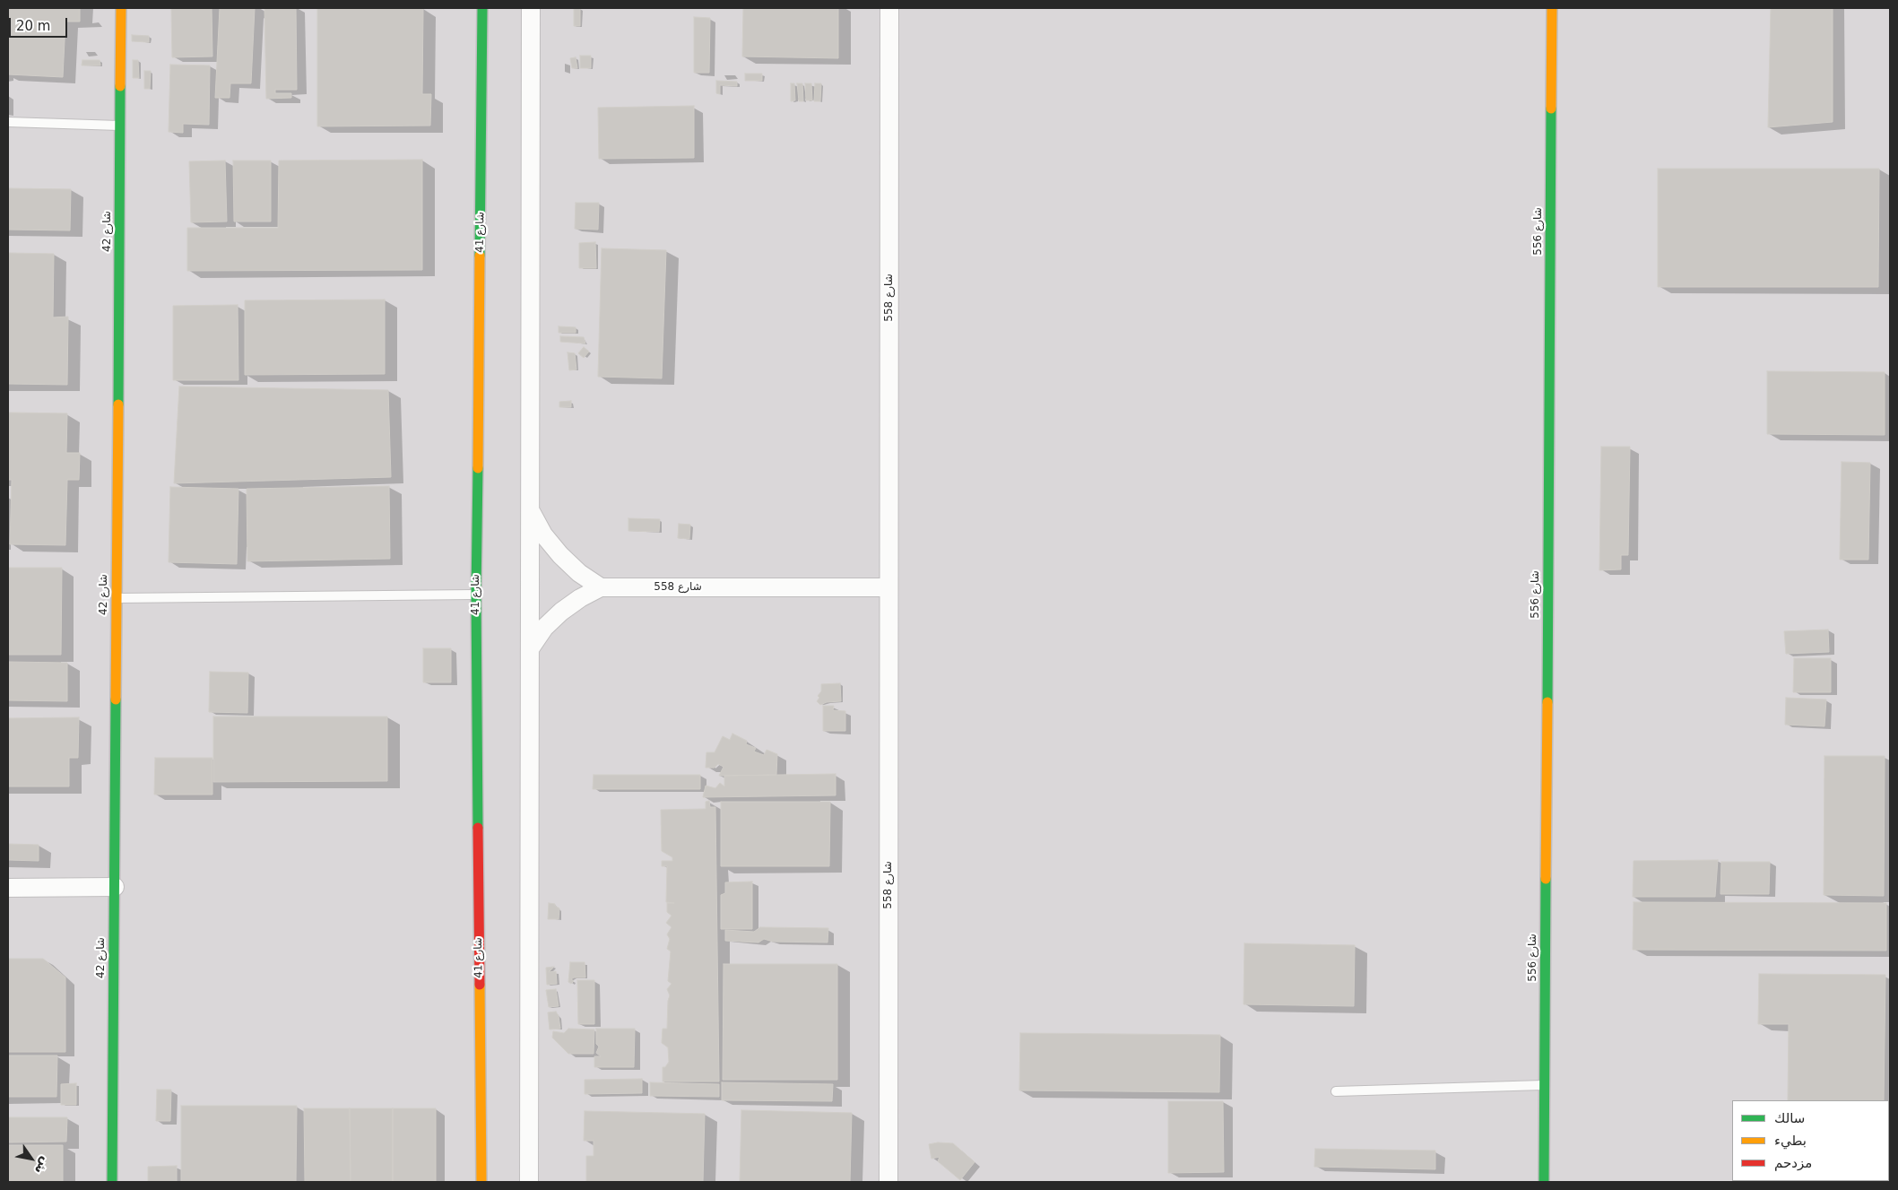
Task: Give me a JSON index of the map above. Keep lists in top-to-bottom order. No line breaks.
{"streets":{"street":["شارع 42","شارع 556","شارع 41","شارع 558"]},"legend":["سالك","بطيء","مزدحم"],"scale_bar":"20 m","north":"bottom right"}
